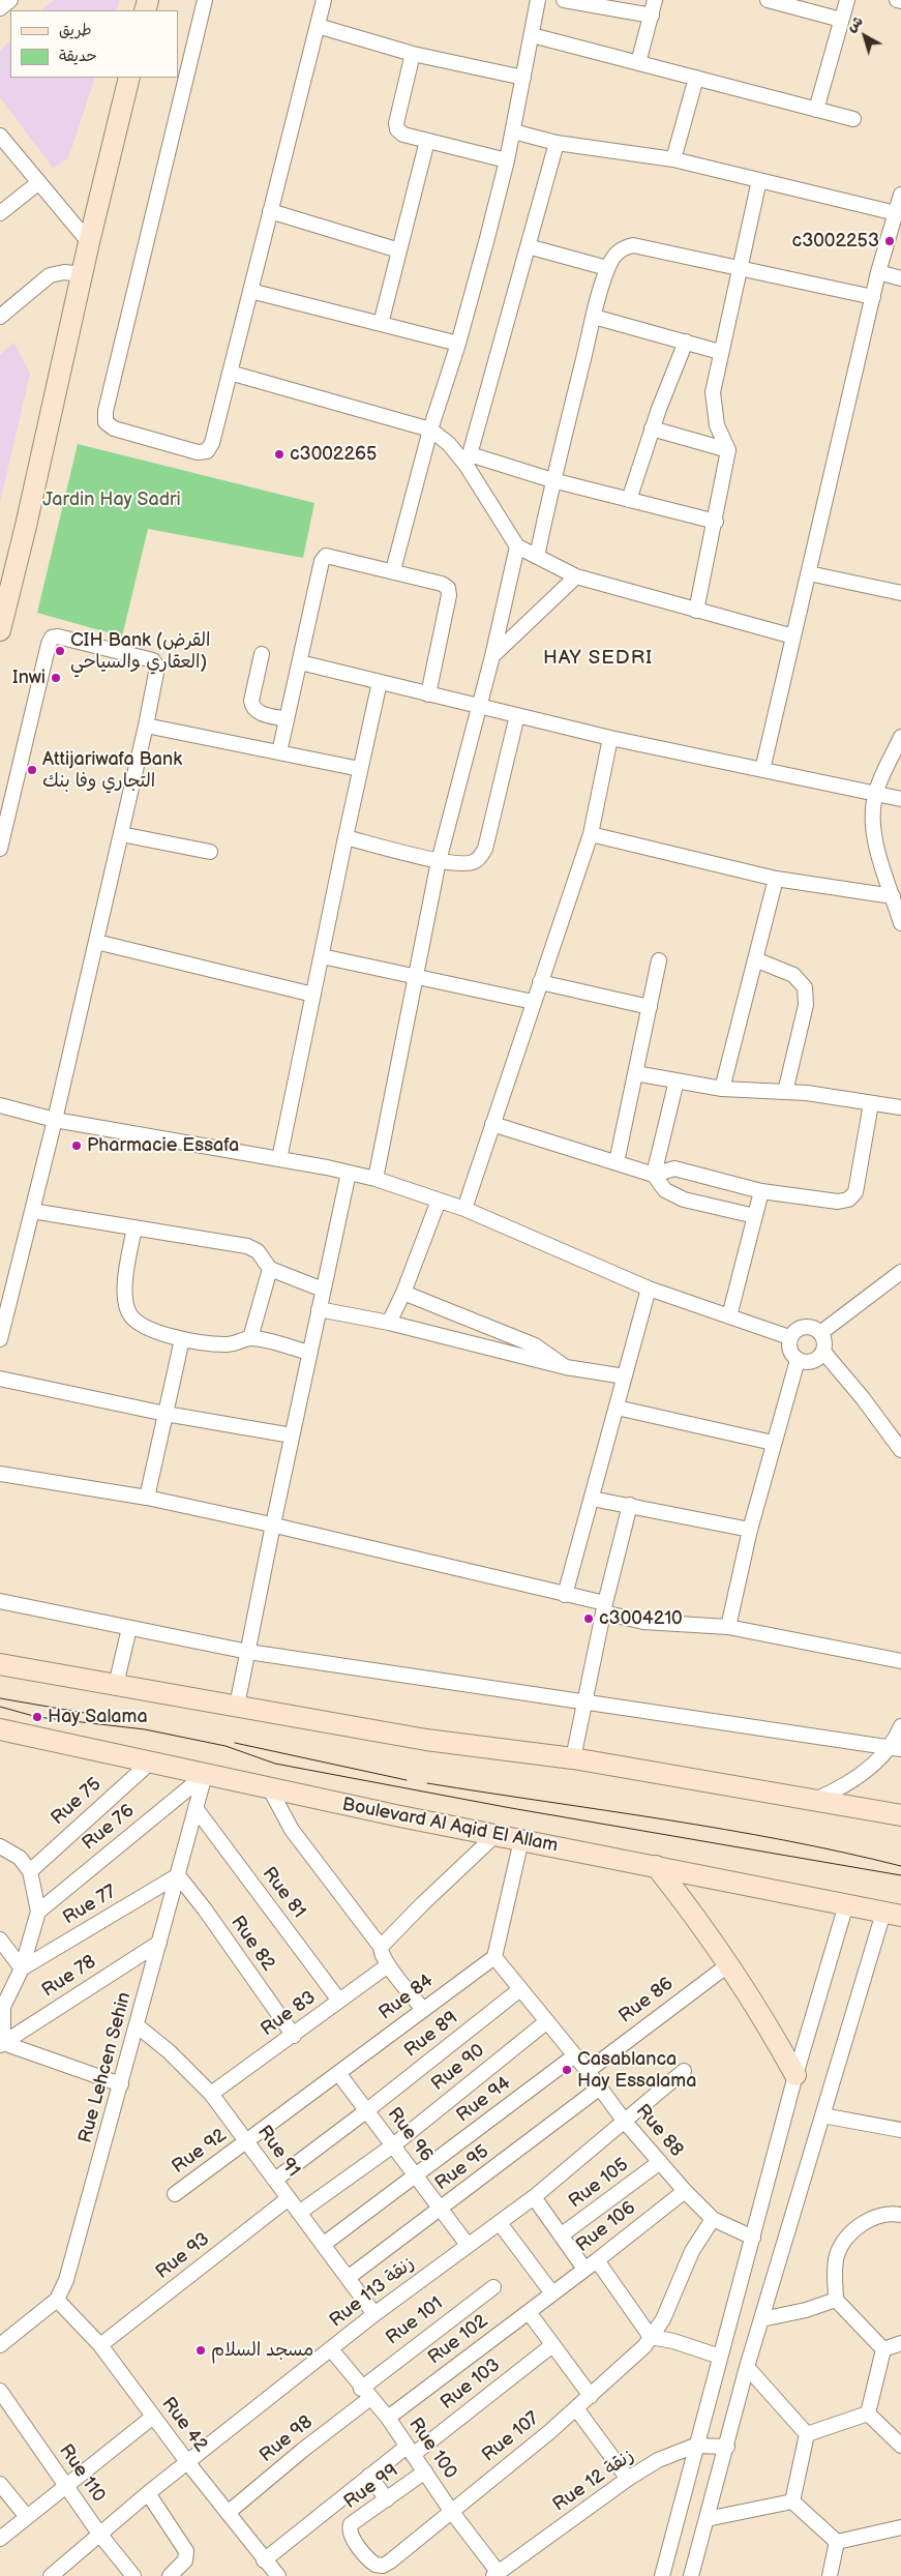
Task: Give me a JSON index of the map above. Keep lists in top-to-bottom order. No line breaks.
{"streets":{"main road":["Boulevard Al Aqid El Allam"],"street":["Rue 75","Rue 76","Rue 81","Rue 77","Rue 82","Rue 78","Rue 84","Rue 86","Rue 83","Rue 89","Rue Lehcen Sehin","Rue 90","Rue 94","Rue 88","Rue 96","Rue 92","Rue 91","Rue 95","Rue 105","Rue 106","Rue 93","Rue 113 زنقة","Rue 101","Rue 102","Rue 103","Rue 42","Rue 107","Rue 98","Rue 100","Rue 110","Rue 12 زنقة","Rue 99"]},"crossings":[["Rue 75","Boulevard Al Aqid El Allam"],["Boulevard Al Aqid El Allam","Rue 76"],["Boulevard Al Aqid El Allam","Rue Lehcen Sehin"],["Rue 76","Rue Lehcen Sehin"],["Rue 81","Rue 83"],["Rue 81","Rue Lehcen Sehin"],["Rue 77","Rue 82"],["Rue 77","Rue Lehcen Sehin"],["Rue 82","Rue 83"],["Rue 82","Rue Lehcen Sehin"],["Rue 78","Rue Lehcen Sehin"],["Rue 84","Rue 88"],["Rue 84","Rue 96"],["Rue 84","Rue 92"],["Rue 84","Rue 91"],["Rue 86","Rue 88"],["Rue 83","Rue 91"],["Rue 89","Rue 88"],["Rue 89","Rue 96"],["Rue 89","Rue 91"],["Rue Lehcen Sehin","Rue 91"],["Rue Lehcen Sehin","Rue 42"],["Rue 90","Rue 88"],["Rue 90","Rue 96"],["Rue 90","Rue 91"],["Rue 94","Rue 88"],["Rue 94","Rue 96"],["Rue 94","Rue 91"],["Rue 88","Rue 95"],["Rue 88","Rue 105"],["Rue 88","Rue 106"],["Rue 88","Rue 113 زنقة"],["Rue 88","Rue 107"],["Rue 96","Rue 95"],["Rue 96","Rue 113 زنقة"],["Rue 92","Rue 91"],["Rue 91","Rue 95"],["Rue 91","Rue 93"],["Rue 91","Rue 113 زنقة"],["Rue 106","Rue 102"],["Rue 93","Rue 42"],["Rue 113 زنقة","Rue 42"],["Rue 113 زنقة","Rue 100"],["Rue 113 زنقة","Rue 110"],["Rue 101","Rue 98"],["Rue 101","Rue 100"],["Rue 102","Rue 100"],["Rue 103","Rue 42"],["Rue 103","Rue 100"],["Rue 42","Rue 98"],["Rue 107","Rue 100"],["Rue 107","Rue 99"],["Rue 98","Rue 100"],["Rue 100","Rue 12 زنقة"],["Rue 100","Rue 99"]],"districts":["HAY SEDRI"],"parks":["Jardin Hay Sadri"],"places":["c3002253","c3002265","CIH Bank (القرض العقاري والسياحي)","Inwi","Attijariwafa Bank التجاري وفا بنك","Pharmacie Essafa","c3004210","Hay Salama","Casablanca Hay Essalama","مسجد السلام"],"legend":["طريق","حديقة"],"north":"top left"}
